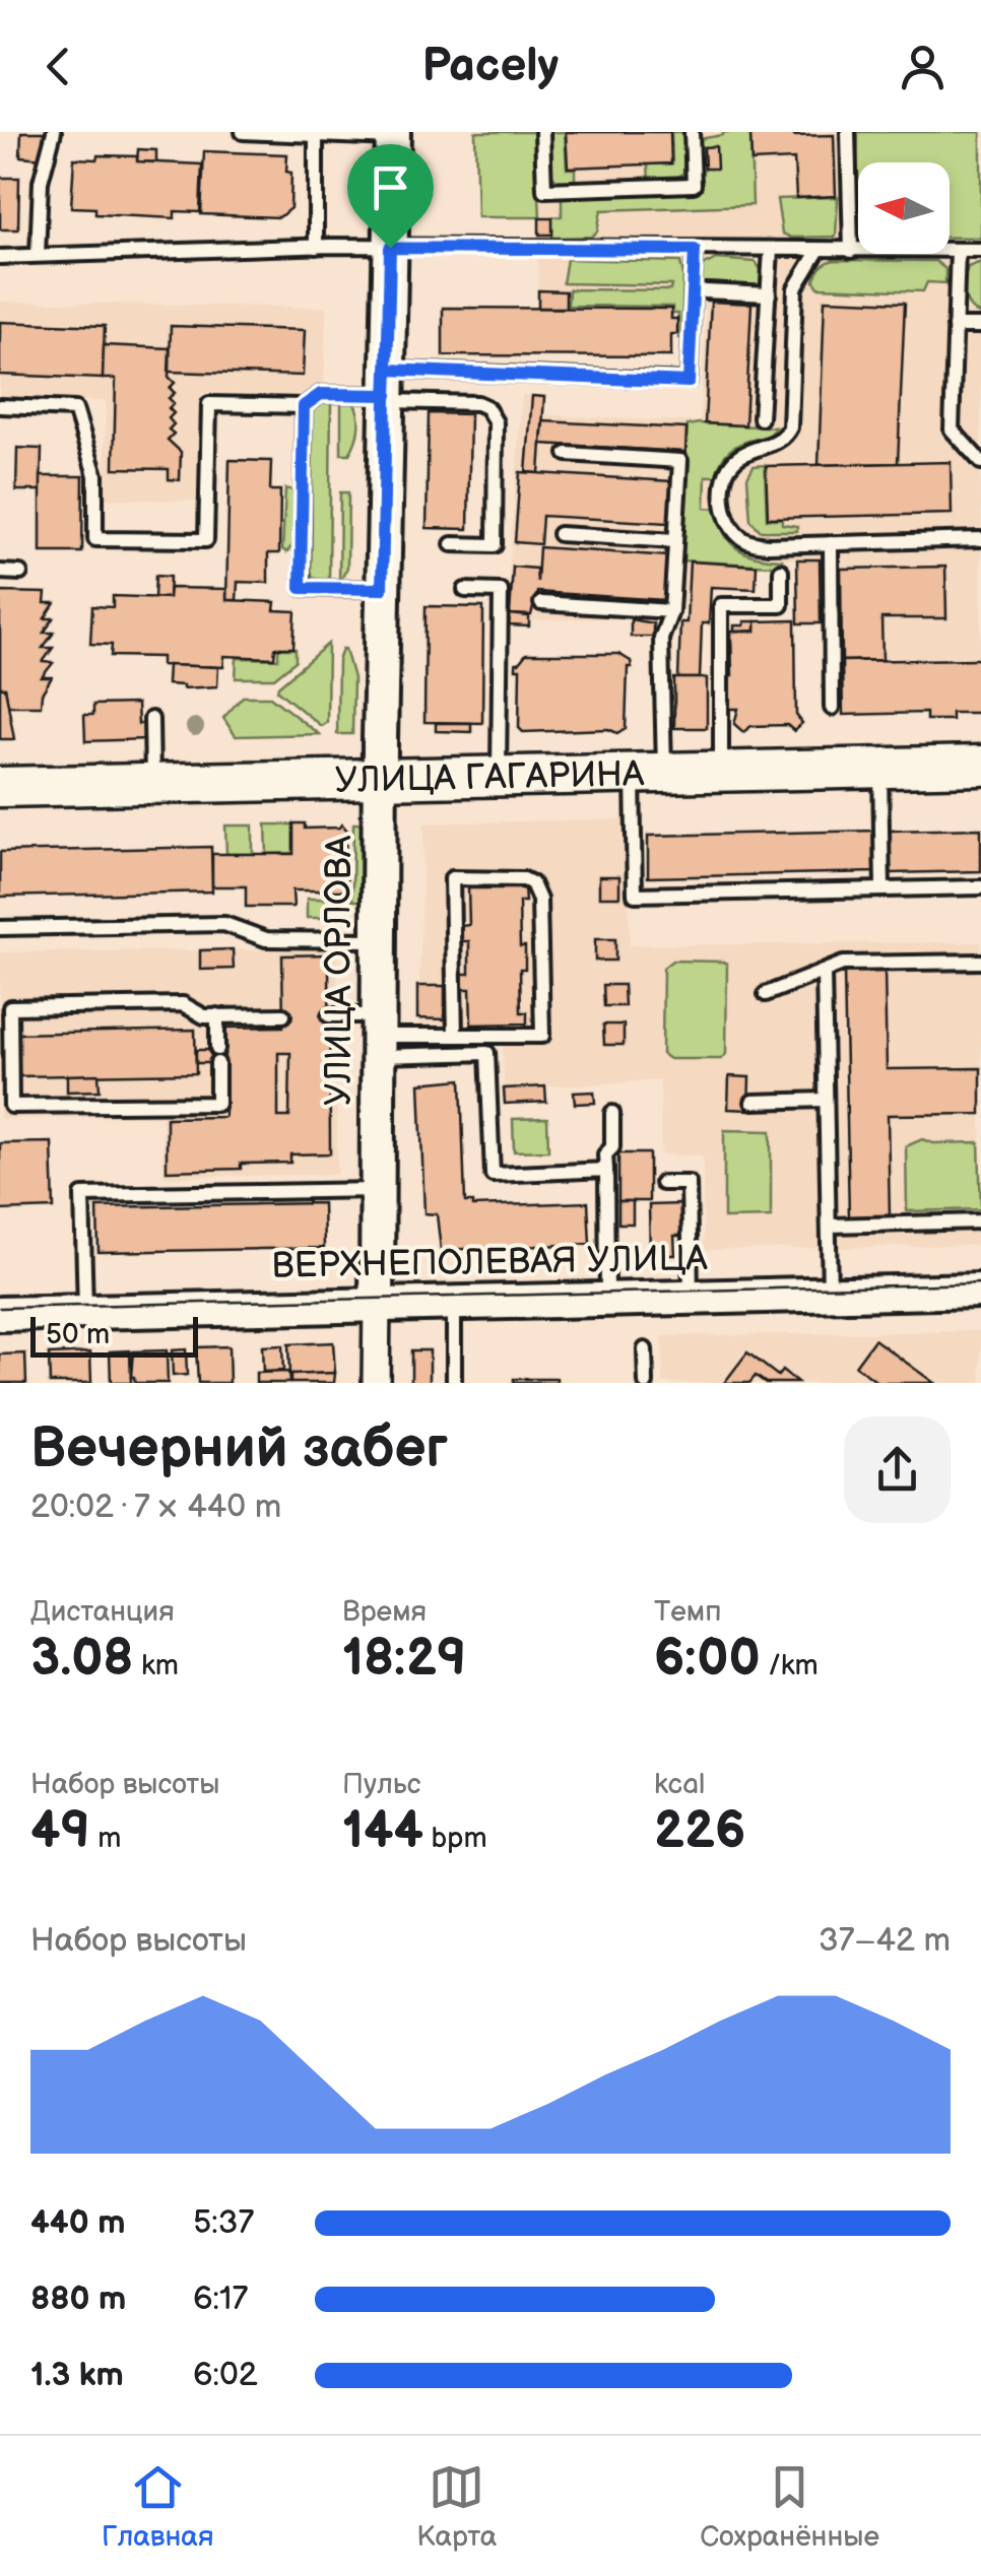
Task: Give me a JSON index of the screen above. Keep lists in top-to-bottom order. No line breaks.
{"streets":{"main road":["УЛИЦА ГАГАРИНА"],"street":["УЛИЦА ОРЛОВА","ВЕРХНЕПОЛЕВАЯ УЛИЦА"]},"crossings":[["УЛИЦА ГАГАРИНА","УЛИЦА ОРЛОВА"],["УЛИЦА ОРЛОВА","ВЕРХНЕПОЛЕВАЯ УЛИЦА"]],"scale_bar":"50 m","north":"left","page":{"header":"Pacely","scale":"50 m","heading":["Вечерний забег","20:02 · 7 × 440 m"],"stats":[["Дистанция","3.08 km"],["Время","18:29"],["Темп","6:00 /km"],["Набор высоты","49 m"],["Пульс","144 bpm"],["kcal","226"]],"chart":["Набор высоты","37–42 m"],"list":[{"name":"440 m","note":"5:37"},{"name":"880 m","note":"6:17"},{"name":"1.3 km","note":"6:02"}],"tabs":["Главная","Карта","Сохранённые"]}}
